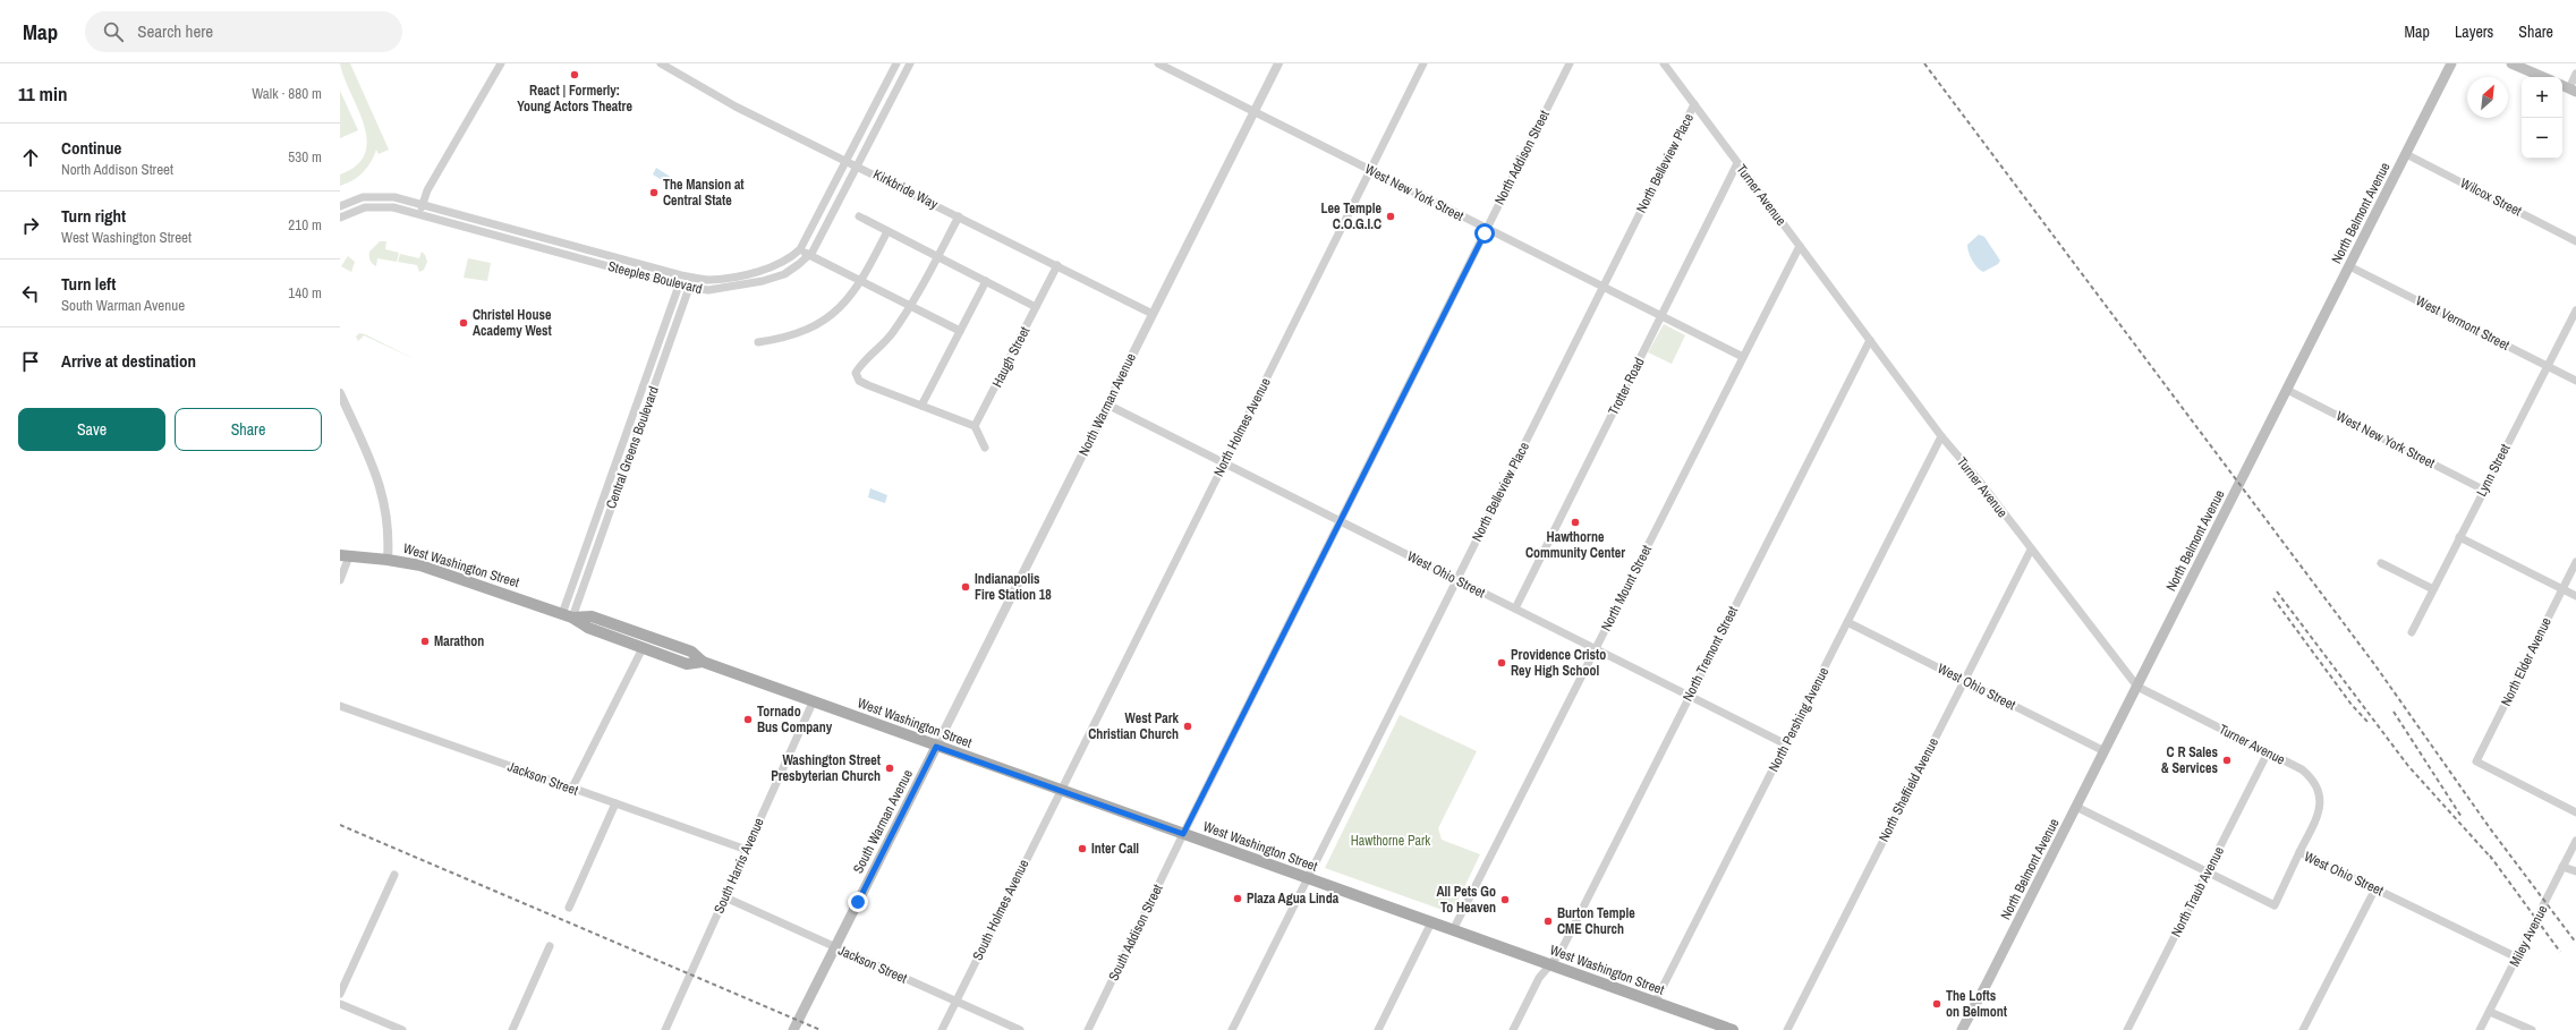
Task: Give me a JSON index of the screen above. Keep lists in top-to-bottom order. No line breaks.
{"streets":{"main road":["North Belmont Avenue","West Washington Street","South Warman Avenue"],"street":["North Addison Street","North Belleview Place","Kirkbride Way","West New York Street","Turner Avenue","Wilcox Street","Steeples Boulevard","West Vermont Street","Haugh Street","Trotter Road","North Warman Avenue","North Holmes Avenue","Central Greens Boulevard","Lynn Street","West Ohio Street","North Mount Street","North Tremont Street","North Elder Avenue","North Pershing Avenue","Jackson Street","North Sheffield Avenue","South Harris Avenue","North Traub Avenue","South Holmes Avenue","South Addison Street","Miley Avenue"]},"crossings":[["North Addison Street","West New York Street"],["North Addison Street","West Washington Street"],["North Addison Street","West Ohio Street"],["North Addison Street","South Addison Street"],["North Belleview Place","West New York Street"],["North Belleview Place","Turner Avenue"],["North Belleview Place","West Washington Street"],["North Belleview Place","West Ohio Street"],["Kirkbride Way","Steeples Boulevard"],["Kirkbride Way","Haugh Street"],["Kirkbride Way","North Warman Avenue"],["West New York Street","North Belmont Avenue"],["West New York Street","Trotter Road"],["West New York Street","North Warman Avenue"],["West New York Street","North Holmes Avenue"],["West New York Street","Lynn Street"],["West New York Street","North Mount Street"],["Turner Avenue","North Belmont Avenue"],["Turner Avenue","Trotter Road"],["Turner Avenue","West Ohio Street"],["Turner Avenue","North Mount Street"],["Turner Avenue","North Tremont Street"],["Turner Avenue","North Pershing Avenue"],["Turner Avenue","North Sheffield Avenue"],["Turner Avenue","North Traub Avenue"],["Wilcox Street","North Belmont Avenue"],["North Belmont Avenue","West Vermont Street"],["North Belmont Avenue","West Ohio Street"],["Steeples Boulevard","Central Greens Boulevard"],["West Vermont Street","Lynn Street"],["Trotter Road","West Ohio Street"],["North Warman Avenue","West Washington Street"],["North Warman Avenue","West Ohio Street"],["North Warman Avenue","South Warman Avenue"],["North Holmes Avenue","West Washington Street"],["North Holmes Avenue","West Ohio Street"],["North Holmes Avenue","South Holmes Avenue"],["Central Greens Boulevard","West Washington Street"],["West Washington Street","North Mount Street"],["West Washington Street","North Tremont Street"],["West Washington Street","North Pershing Avenue"],["West Washington Street","South Warman Avenue"],["West Washington Street","South Harris Avenue"],["West Washington Street","South Holmes Avenue"],["West Washington Street","South Addison Street"],["West Ohio Street","North Mount Street"],["West Ohio Street","North Tremont Street"],["West Ohio Street","North Pershing Avenue"],["West Ohio Street","North Sheffield Avenue"],["West Ohio Street","North Traub Avenue"],["West Ohio Street","Miley Avenue"],["Jackson Street","South Warman Avenue"],["Jackson Street","South Harris Avenue"],["Jackson Street","South Holmes Avenue"]],"parks":["Hawthorne Park"],"places":["React | Formerly: Young Actors Theatre","The Mansion at Central State","Lee Temple C.O.G.I.C","Christel House Academy West","Hawthorne Community Center","Indianapolis Fire Station 18","Marathon","Providence Cristo Rey High School","Tornado Bus Company","West Park Christian Church","C R Sales & Services","Washington Street Presbyterian Church","Inter Call","Plaza Agua Linda","All Pets Go To Heaven","Burton Temple CME Church","The Lofts on Belmont"],"north":"top right","page":{"header":"Map","search":"Search here","nav":["Map","Layers","Share"],"heading":["11 min","Walk · 880 m"],"map_buttons":["+","−"],"list":[["Continue","North Addison Street","530 m"],["Turn right","West Washington Street","210 m"],["Turn left","South Warman Avenue","140 m"],"Arrive at destination"],"buttons":["Save","Share"]}}
